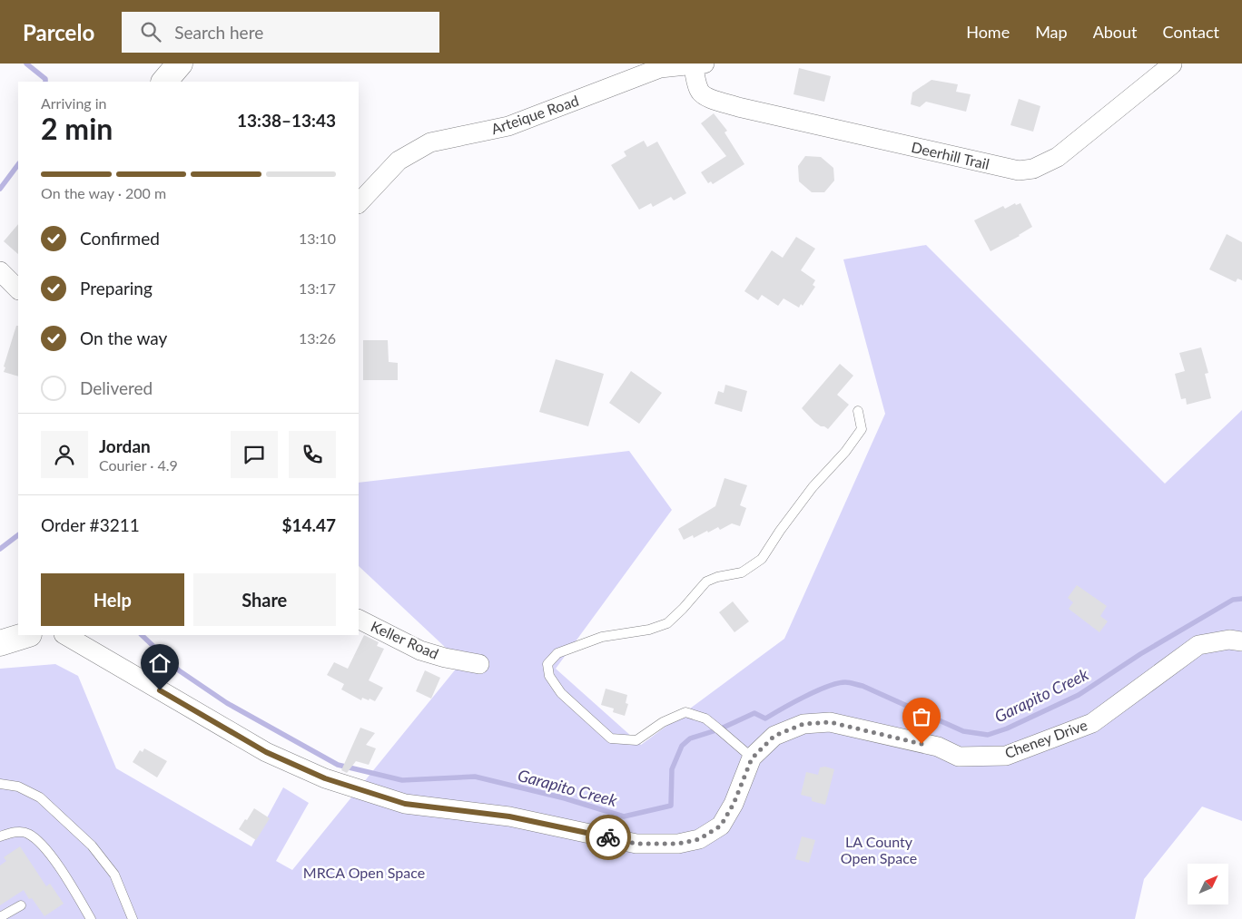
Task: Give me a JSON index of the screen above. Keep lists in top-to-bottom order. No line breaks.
{"streets":{"street":["Arteique Road","Deerhill Trail","Keller Road","Cheney Drive"]},"crossings":[["Arteique Road","Deerhill Trail"]],"water":["Garapito Creek"],"parks":["LA County Open Space","MRCA Open Space"],"north":"top right","page":{"header":"Parcelo","search":"Search here","nav":["Home","Map","About","Contact"],"heading":["2 min","Arriving in","13:38–13:43"],"panel":["Jordan","Courier · 4.9","Order #3211","$14.47"],"bar":"On the way · 200 m","list":[["Confirmed","13:10"],["Preparing","13:17"],["On the way","13:26"],"Delivered"],"buttons":["Help","Share"]}}
